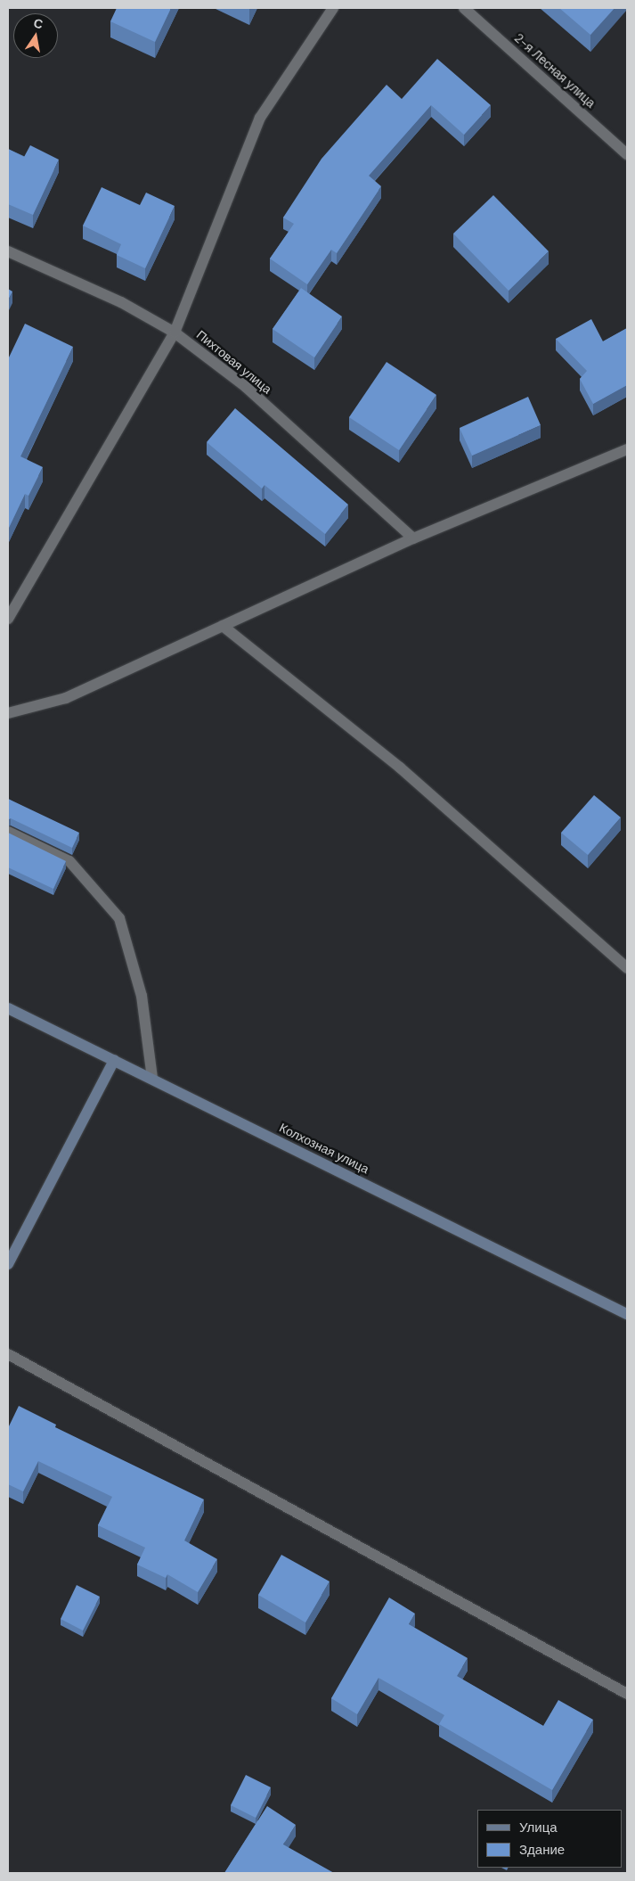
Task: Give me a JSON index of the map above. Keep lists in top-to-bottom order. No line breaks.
{"streets":{"main road":["Колхозная улица"],"street":["2-я Лесная улица","Пихтовая улица"]},"legend":["Улица","Здание"],"north":"top"}
